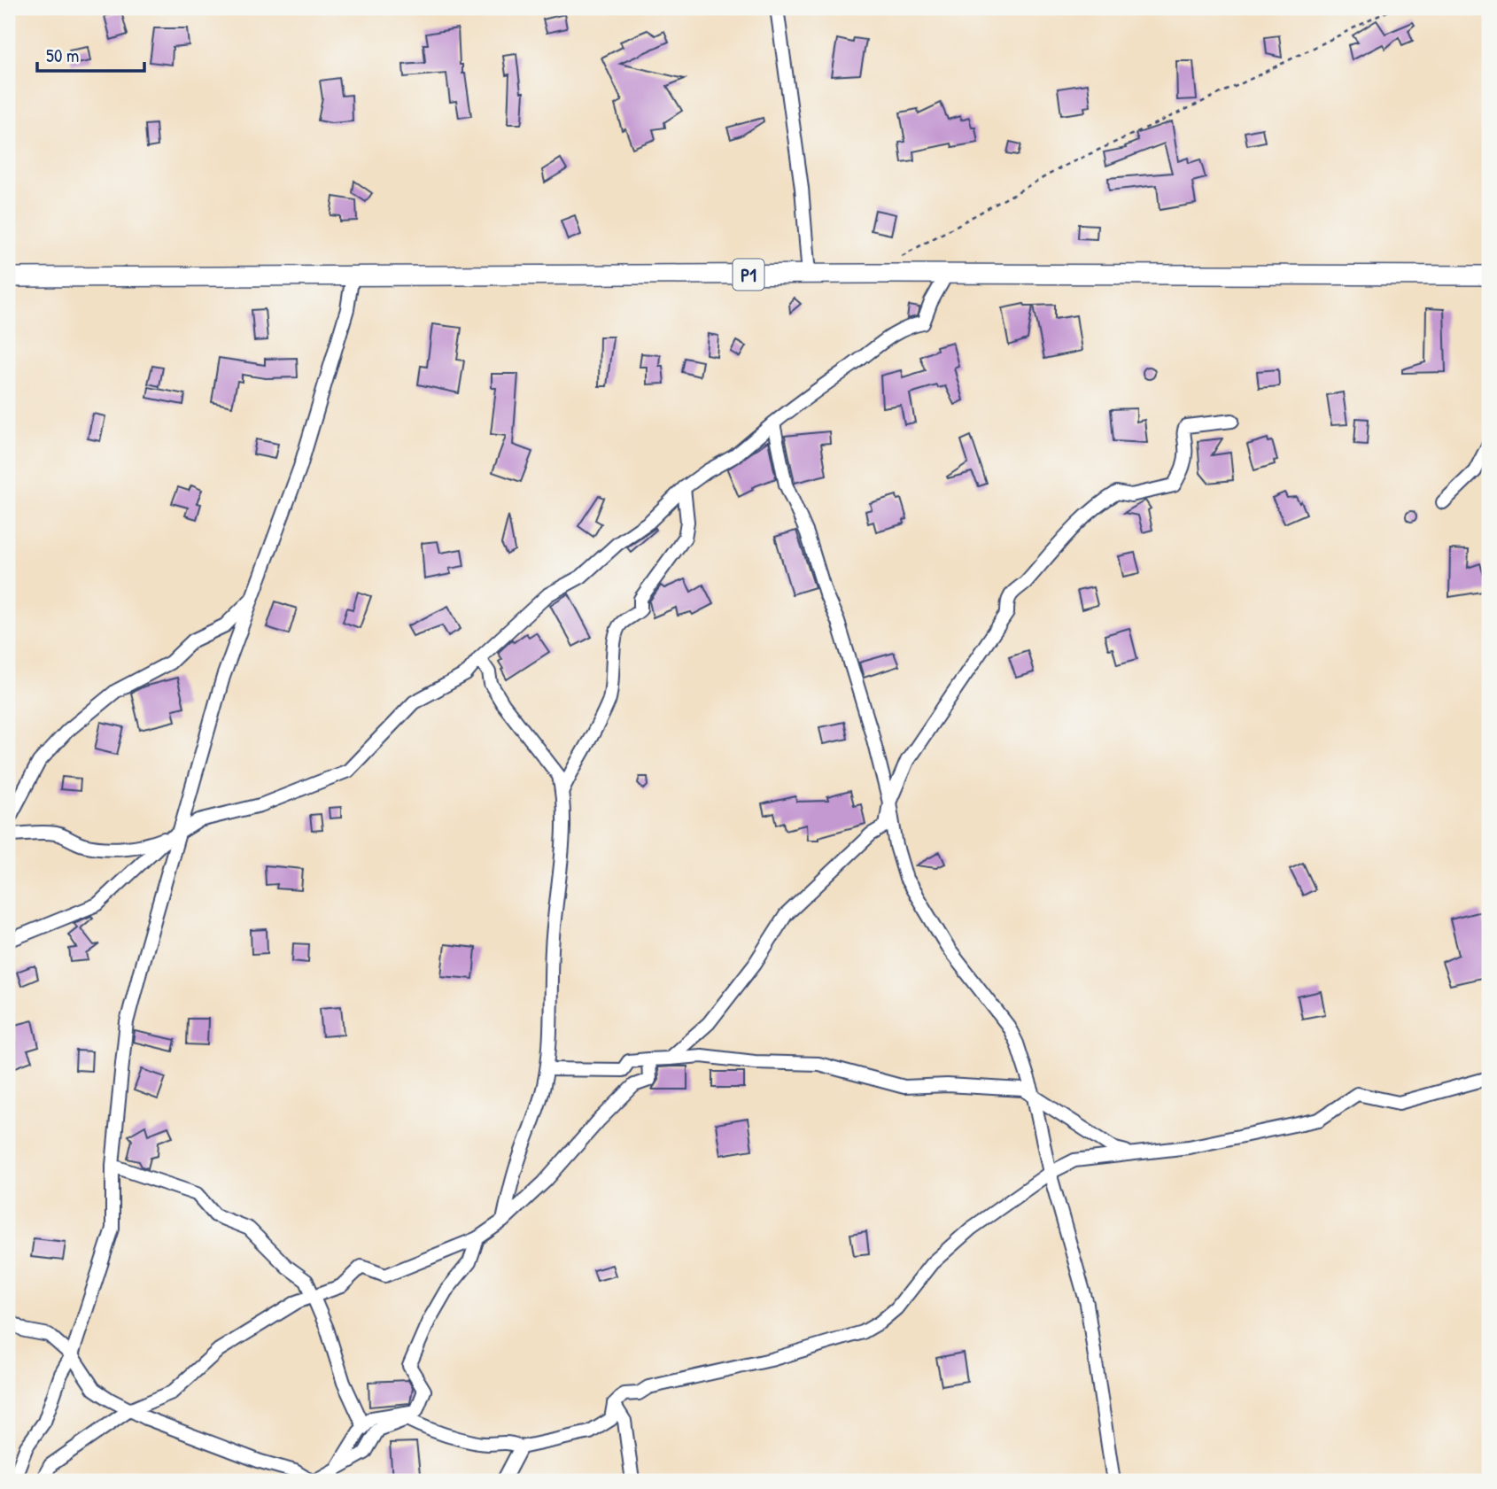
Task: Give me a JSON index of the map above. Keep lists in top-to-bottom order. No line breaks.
{"streets":{"main road":["P1"]},"scale_bar":"50 m"}
